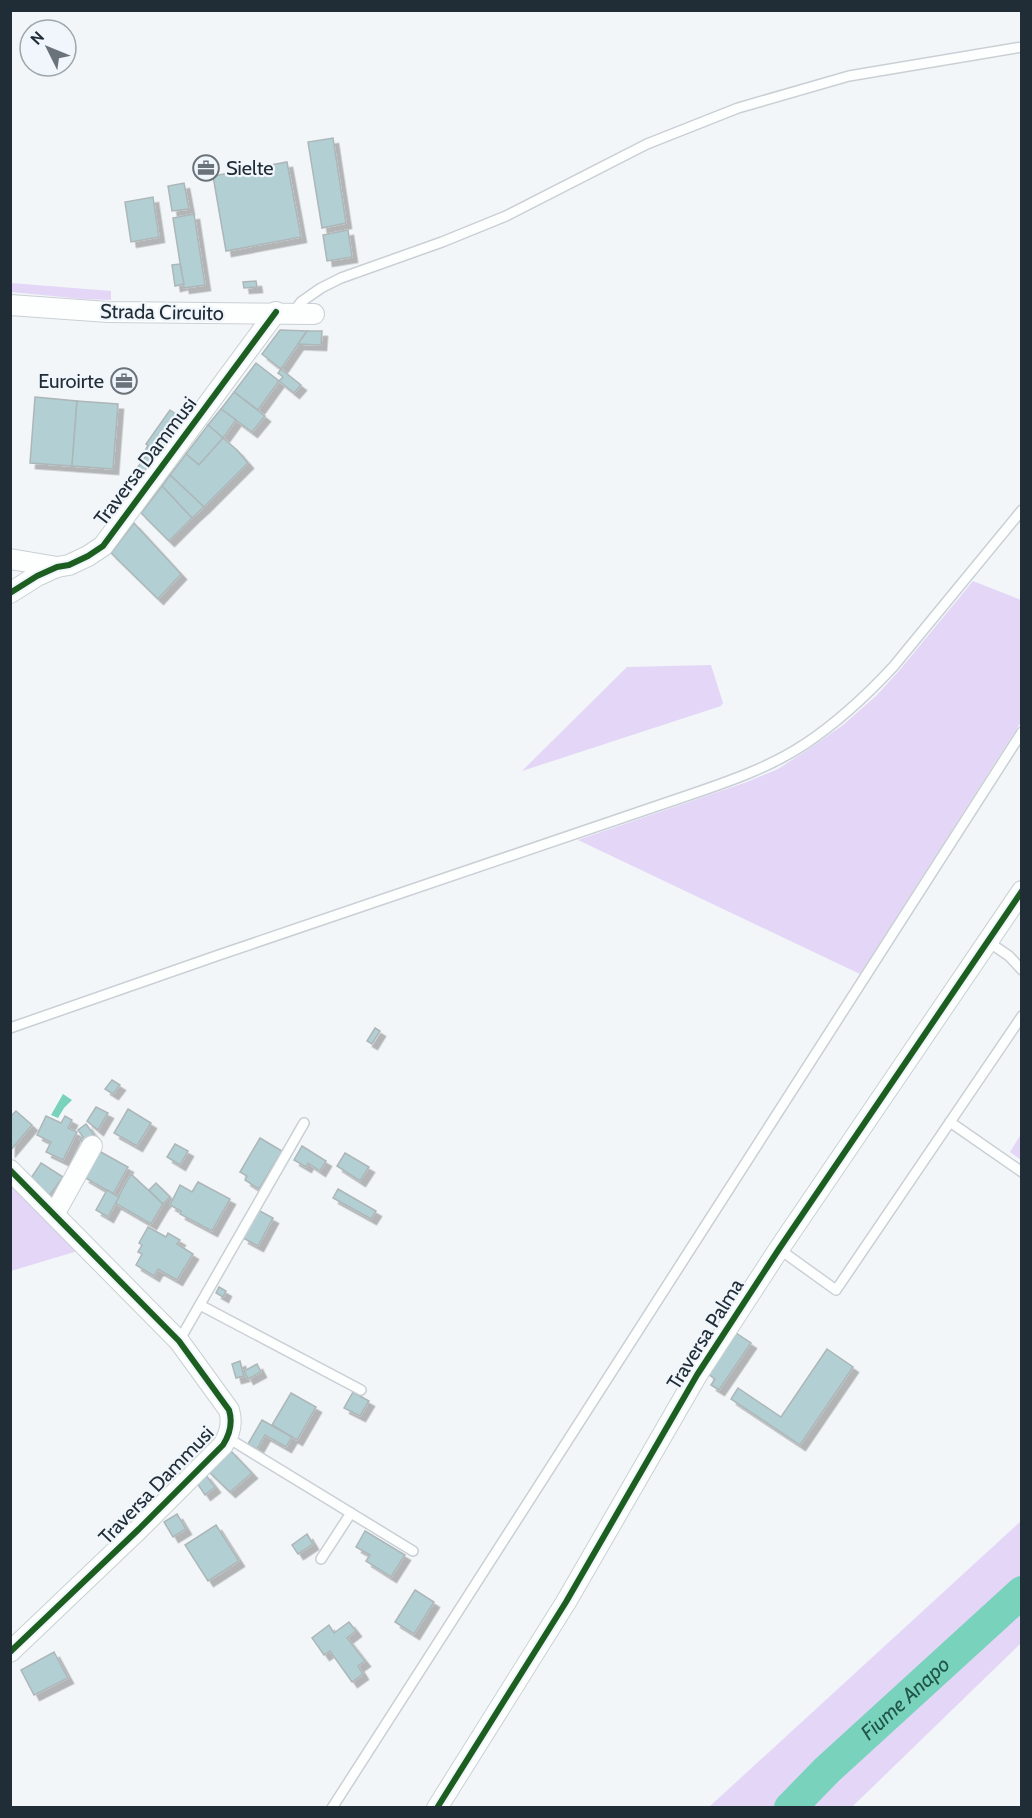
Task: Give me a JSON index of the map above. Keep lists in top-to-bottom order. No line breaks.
{"streets":{"street":["Strada Circuito","Traversa Dammusi","Traversa Palma"]},"crossings":[["Strada Circuito","Traversa Dammusi"]],"water":["Fiume Anapo"],"places":{"office":["Sielte","Euroirte"]},"north":"top left"}
